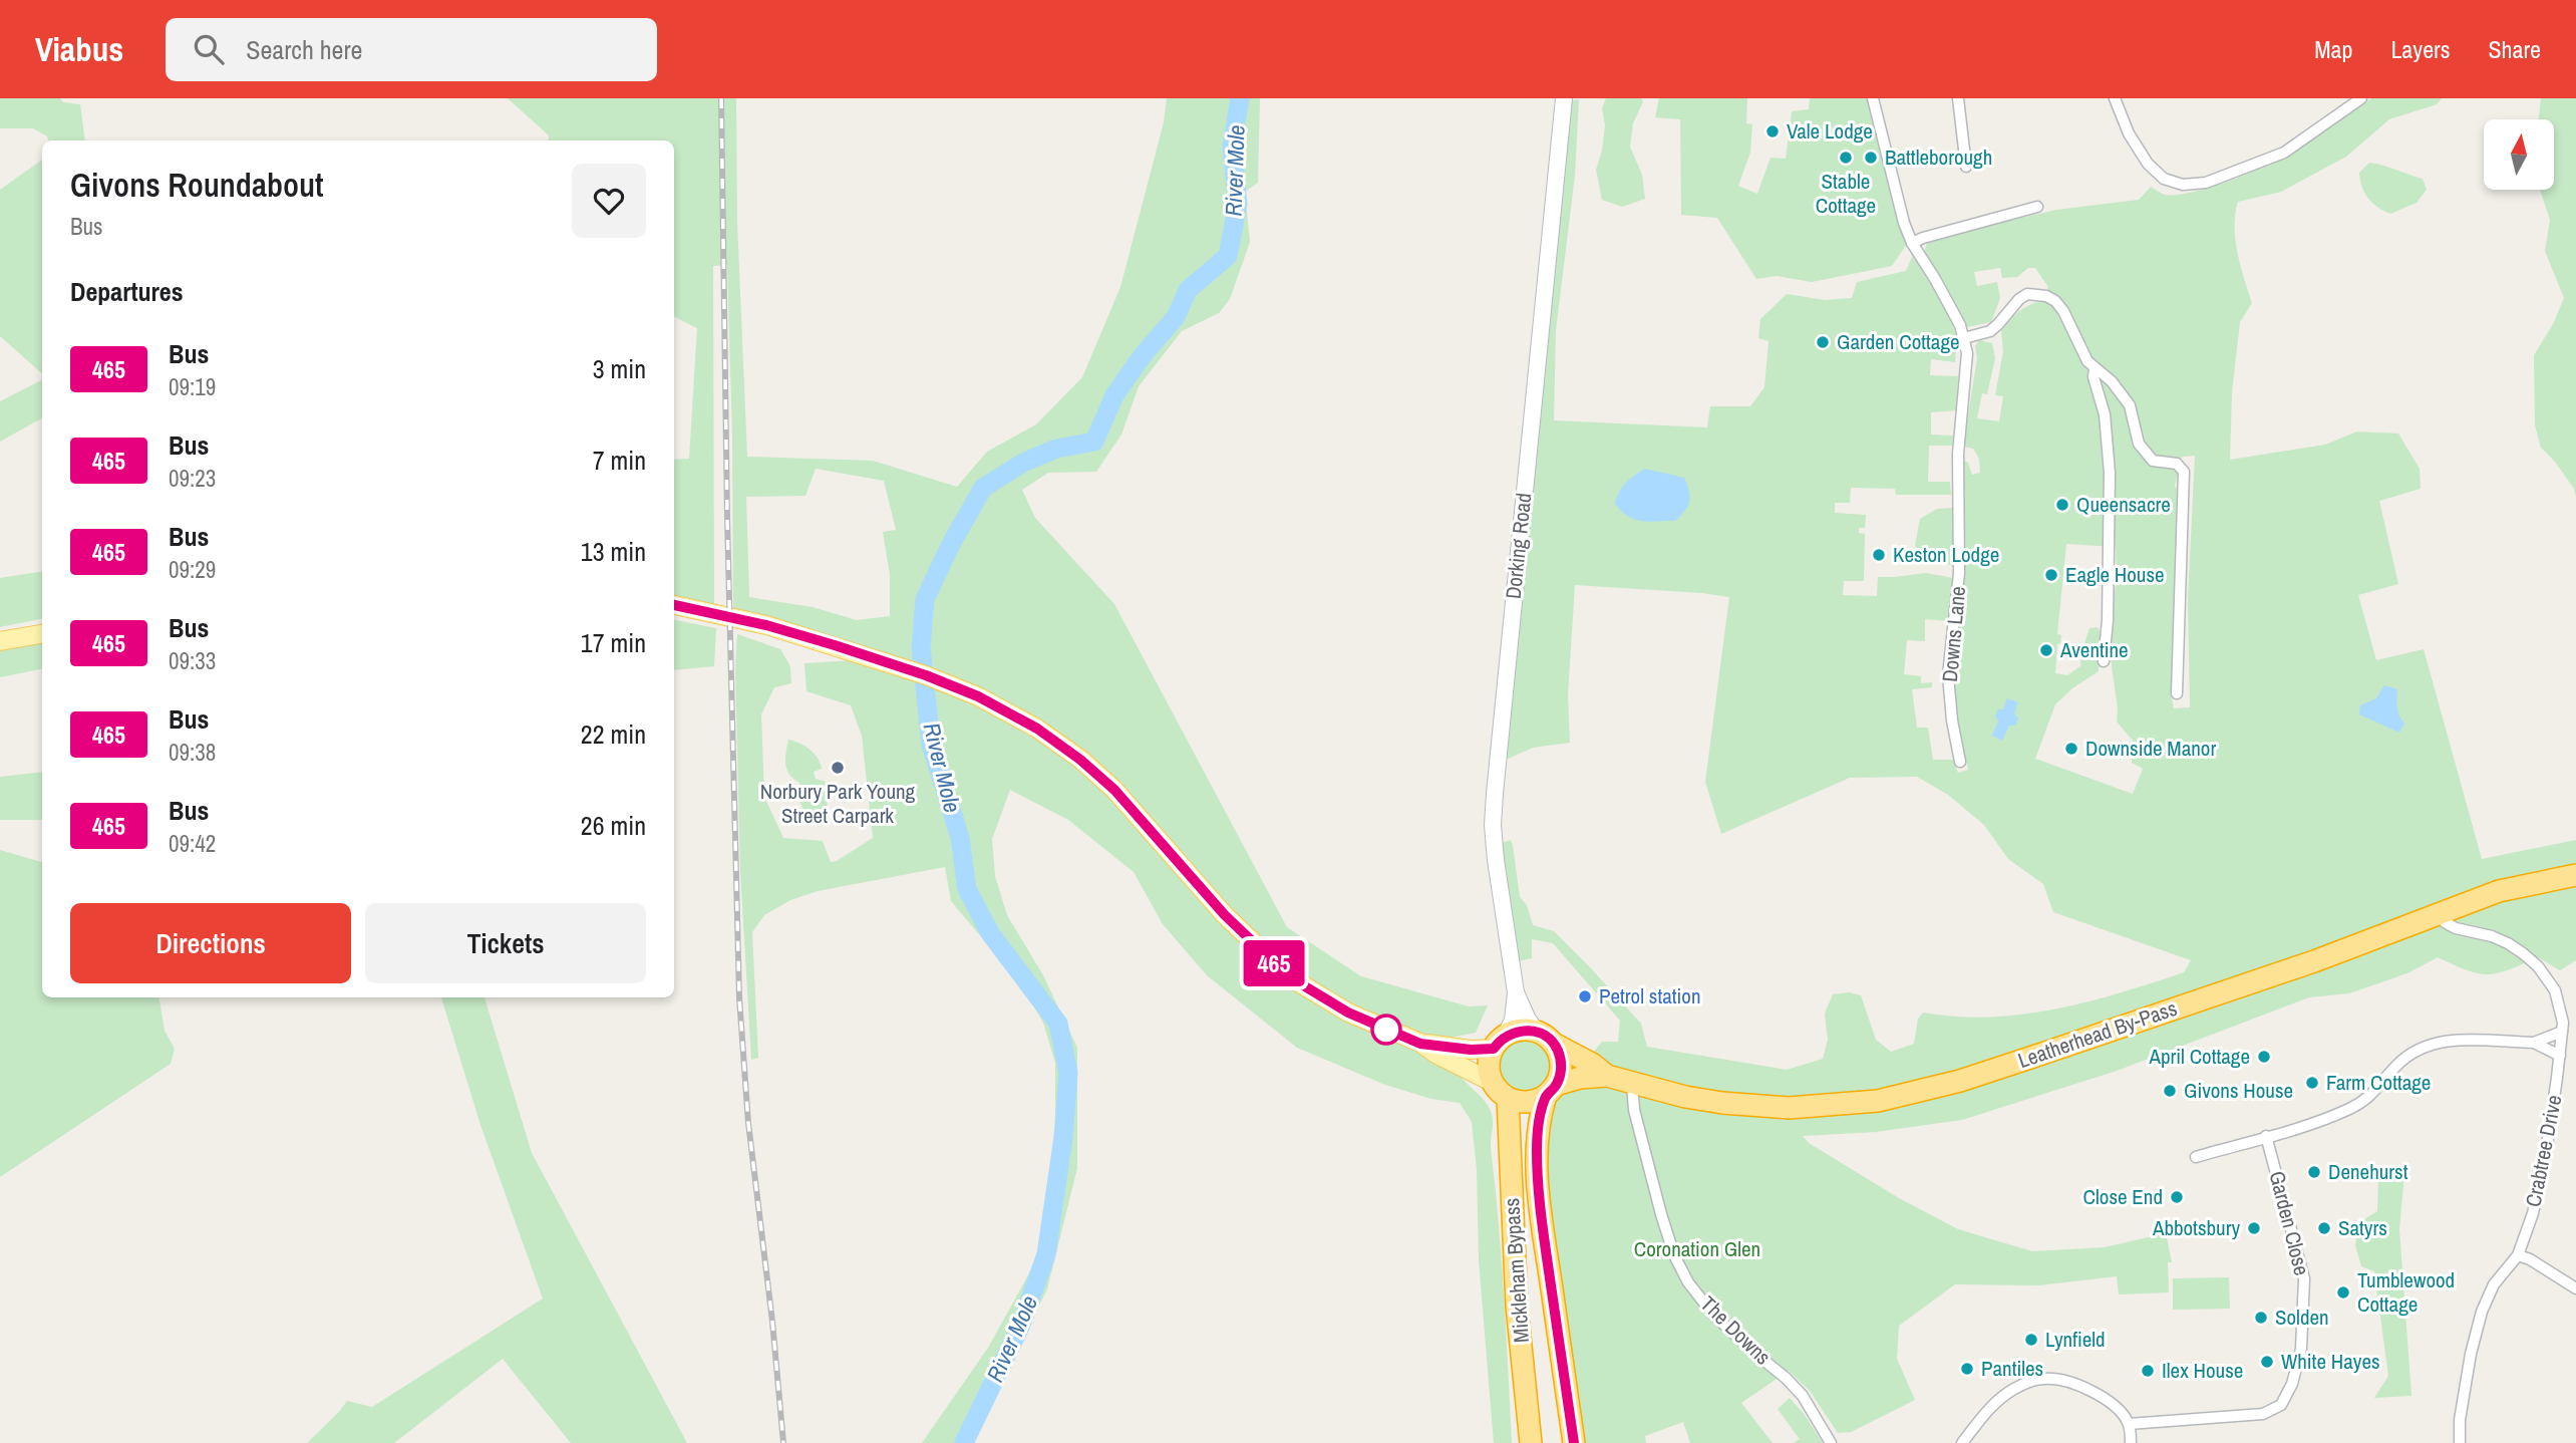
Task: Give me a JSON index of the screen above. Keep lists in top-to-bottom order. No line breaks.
{"streets":{"highway":["Leatherhead By-Pass","Mickleham Bypass"],"main road":["Dorking Road"],"street":["Downs Lane","Crabtree Drive","Garden Close","The Downs"]},"crossings":[["Dorking Road","Leatherhead By-Pass"],["Dorking Road","Mickleham Bypass"],["Leatherhead By-Pass","Crabtree Drive"],["Leatherhead By-Pass","Mickleham Bypass"],["Leatherhead By-Pass","The Downs"]],"water":["River Mole"],"parks":["Coronation Glen"],"places":["Vale Lodge","Stable Cottage","Battleborough","Garden Cottage","Queensacre","Keston Lodge","Eagle House","Aventine","Downside Manor","Norbury Park Young Street Carpark","Petrol station","April Cottage","Farm Cottage","Givons House","Denehurst","Close End","Abbotsbury","Satyrs","Tumblewood Cottage","Solden","Lynfield","White Hayes","Pantiles","Ilex House"],"lines":["bus line 465"],"north":"top","page":{"header":"Viabus","search":"Search here","nav":["Map","Layers","Share"],"on_map":"465","heading":[["Givons Roundabout","Bus"],"Departures"],"list":[{"mark":"465","name":"Bus","note":"09:19","value":"3 min"},{"mark":"465","name":"Bus","note":"09:23","value":"7 min"},{"mark":"465","name":"Bus","note":"09:29","value":"13 min"},{"mark":"465","name":"Bus","note":"09:33","value":"17 min"},{"mark":"465","name":"Bus","note":"09:38","value":"22 min"},{"mark":"465","name":"Bus","note":"09:42","value":"26 min"}],"buttons":["Directions","Tickets"]}}
